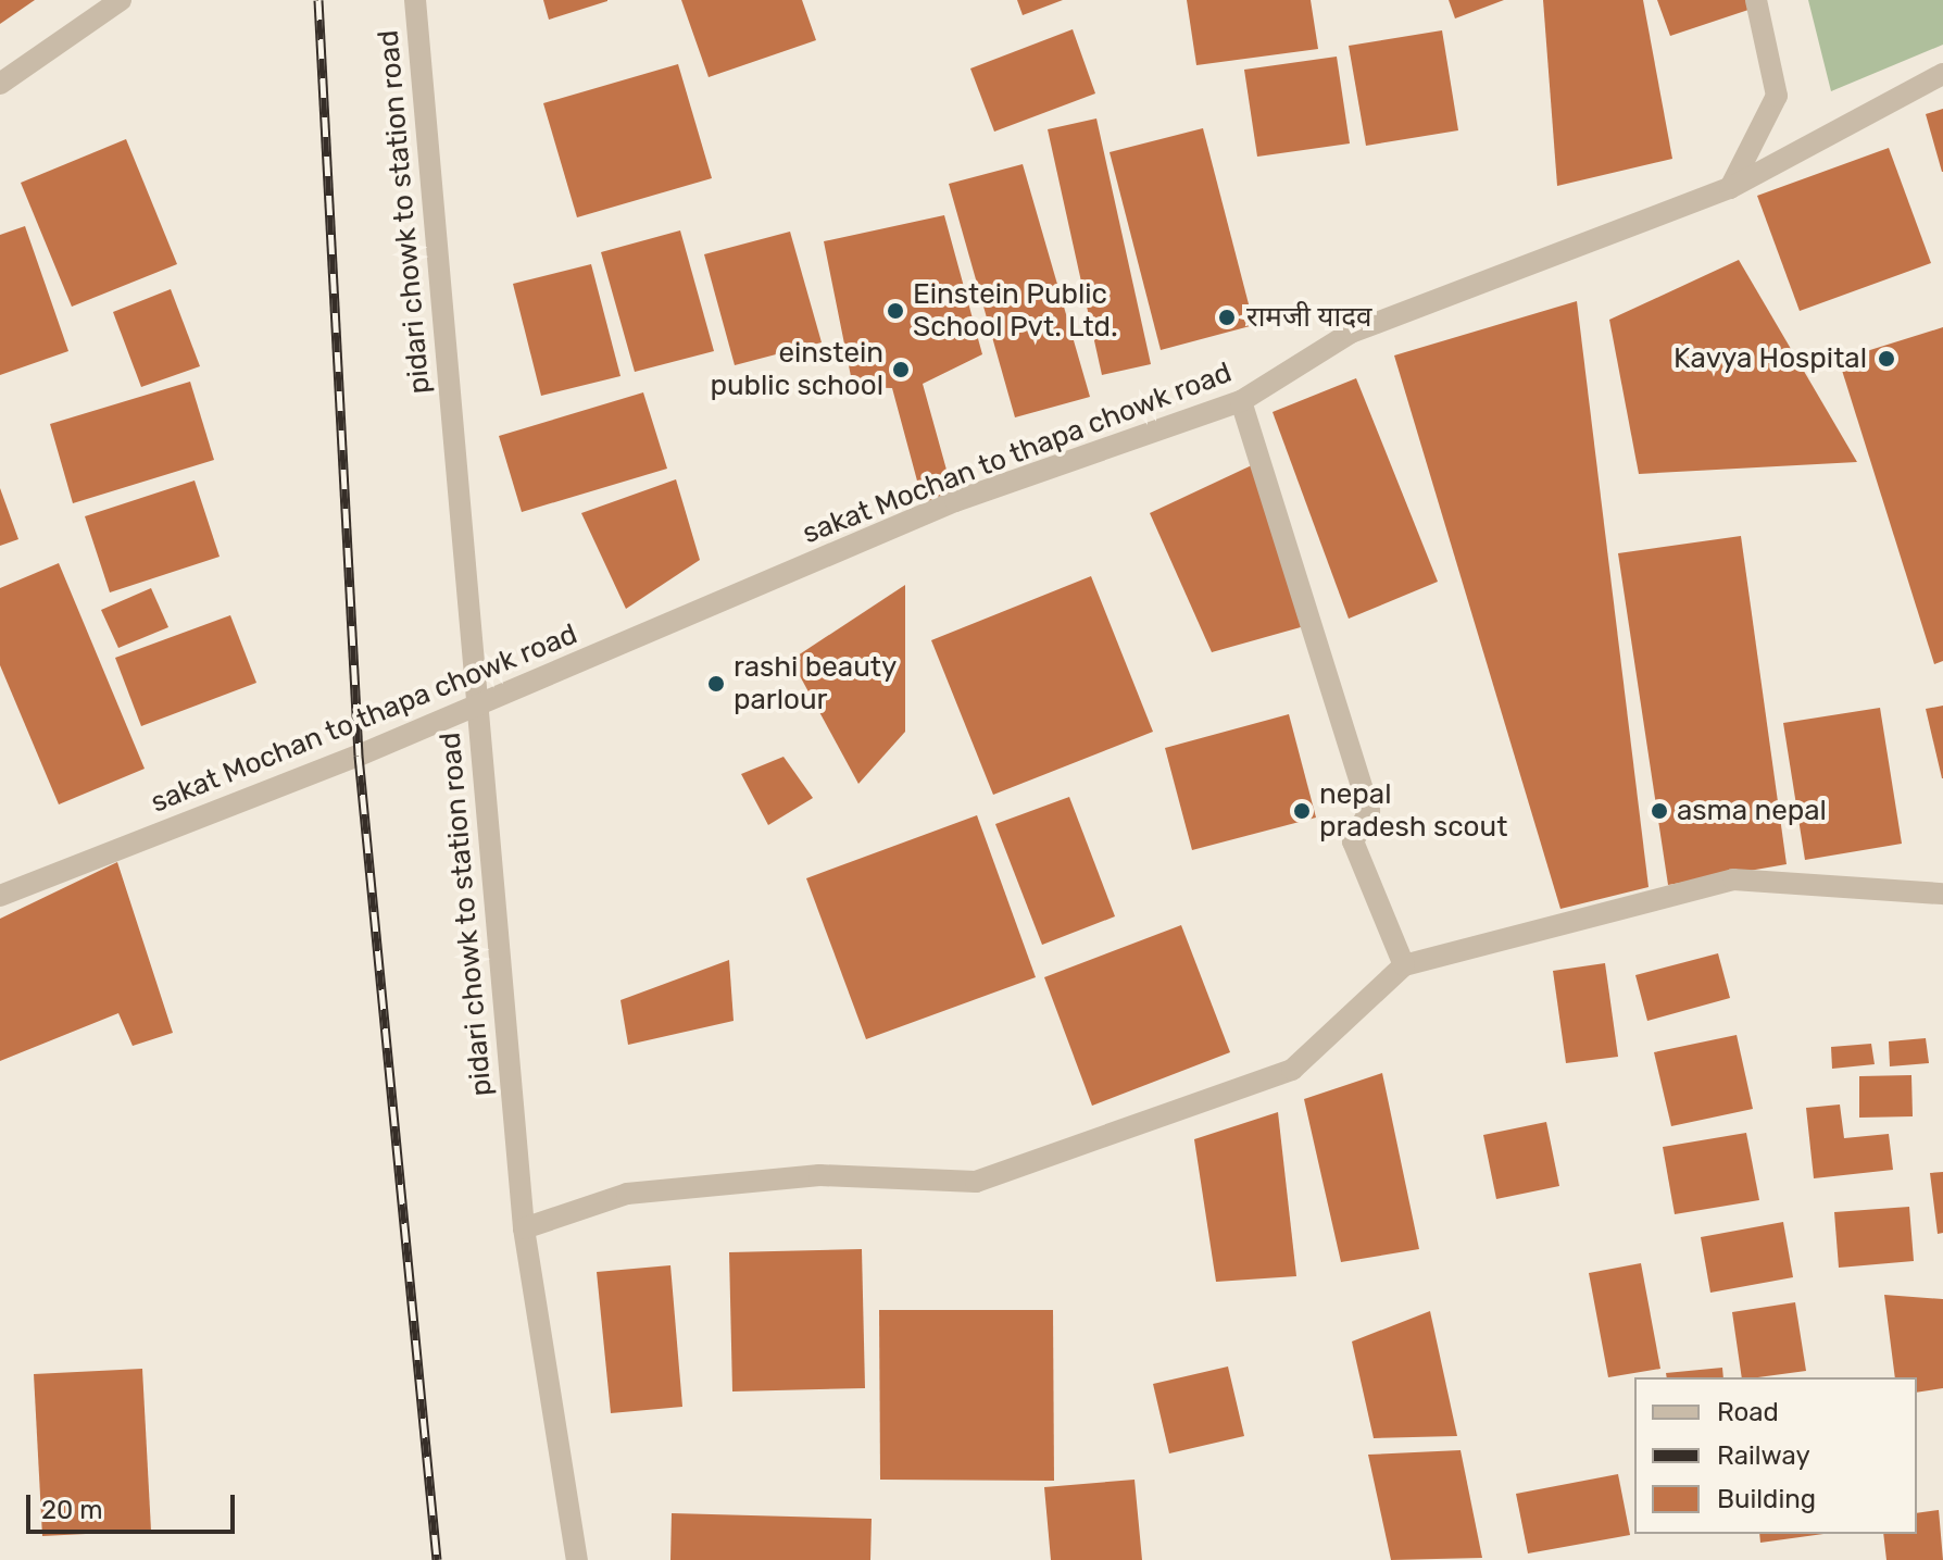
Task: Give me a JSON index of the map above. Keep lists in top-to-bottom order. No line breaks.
{"streets":{"street":["pidari chowk to station road","sakat Mochan to thapa chowk road"]},"crossings":[["pidari chowk to station road","sakat Mochan to thapa chowk road"]],"places":["Einstein Public School Pvt. Ltd.","रामजी यादव","Kavya Hospital","einstein public school","rashi beauty parlour","nepal pradesh scout","asma nepal"],"legend":["Road","Railway","Building"],"scale_bar":"20 m"}
